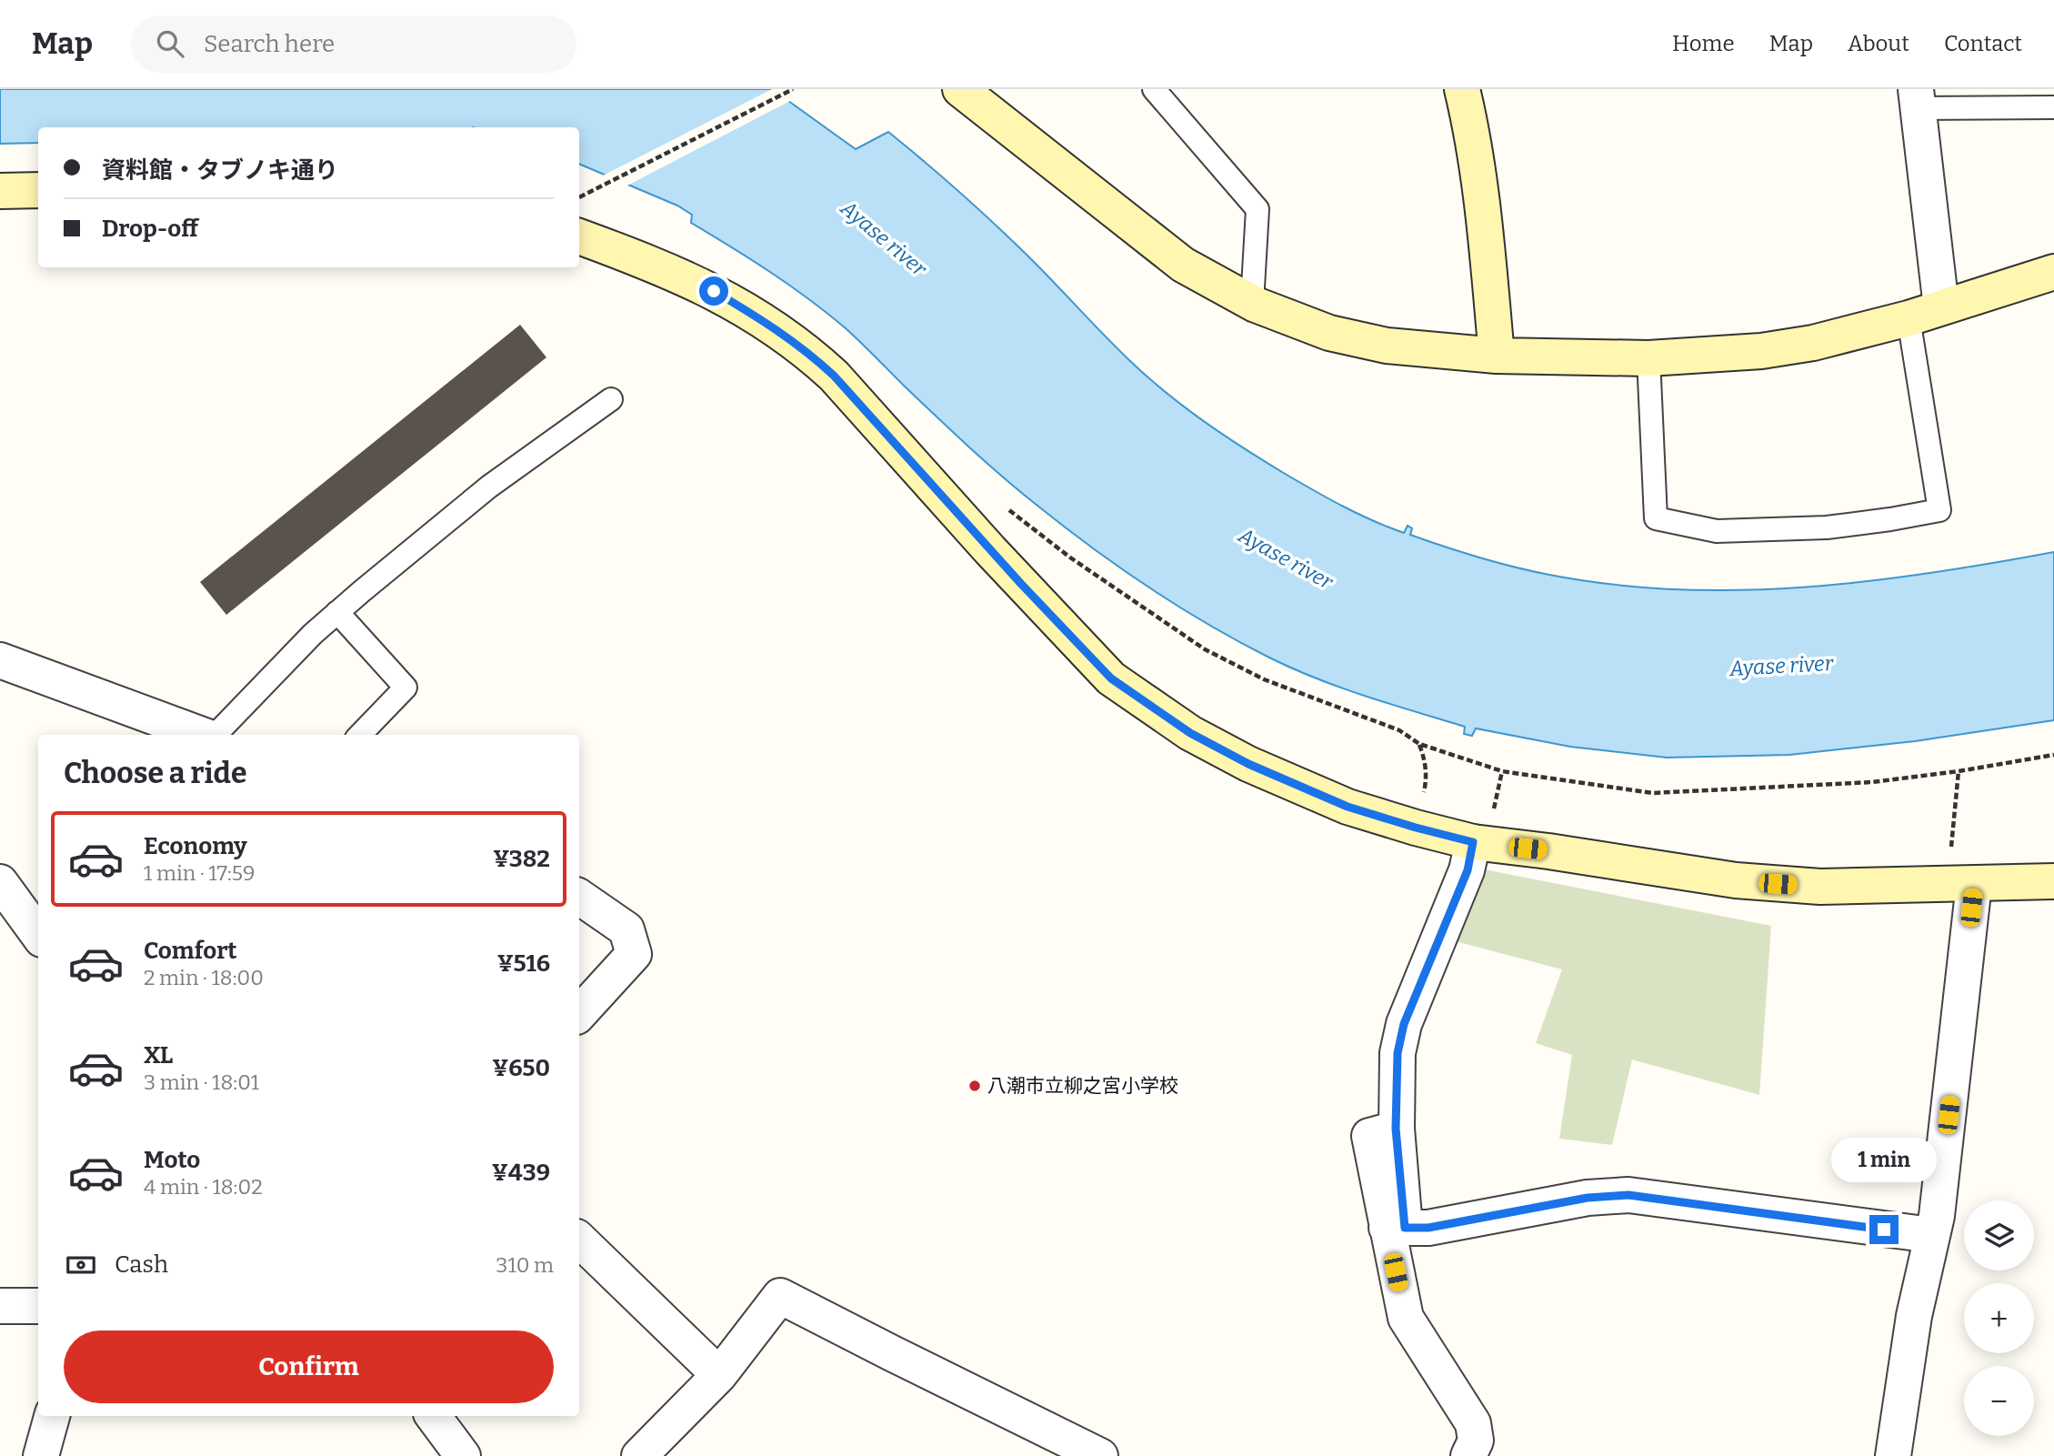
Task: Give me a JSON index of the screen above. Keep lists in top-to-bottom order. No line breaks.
{"water":["Ayase river"],"places":["八潮市立柳之宮小学校"],"page":{"header":"Map","search":"Search here","nav":["Home","Map","About","Contact"],"banner":["資料館・タブノキ通り","Drop-off"],"heading":"Choose a ride","list":[{"name":"Economy","note":"1 min · 17:59","value":"¥382"},{"name":"Comfort","note":"2 min · 18:00","value":"¥516"},{"name":"XL","note":"3 min · 18:01","value":"¥650"},{"name":"Moto","note":"4 min · 18:02","value":"¥439"}],"bubble":"1 min","map_buttons":["+","−"],"pay":["Cash","310 m"],"buttons":"Confirm"}}
